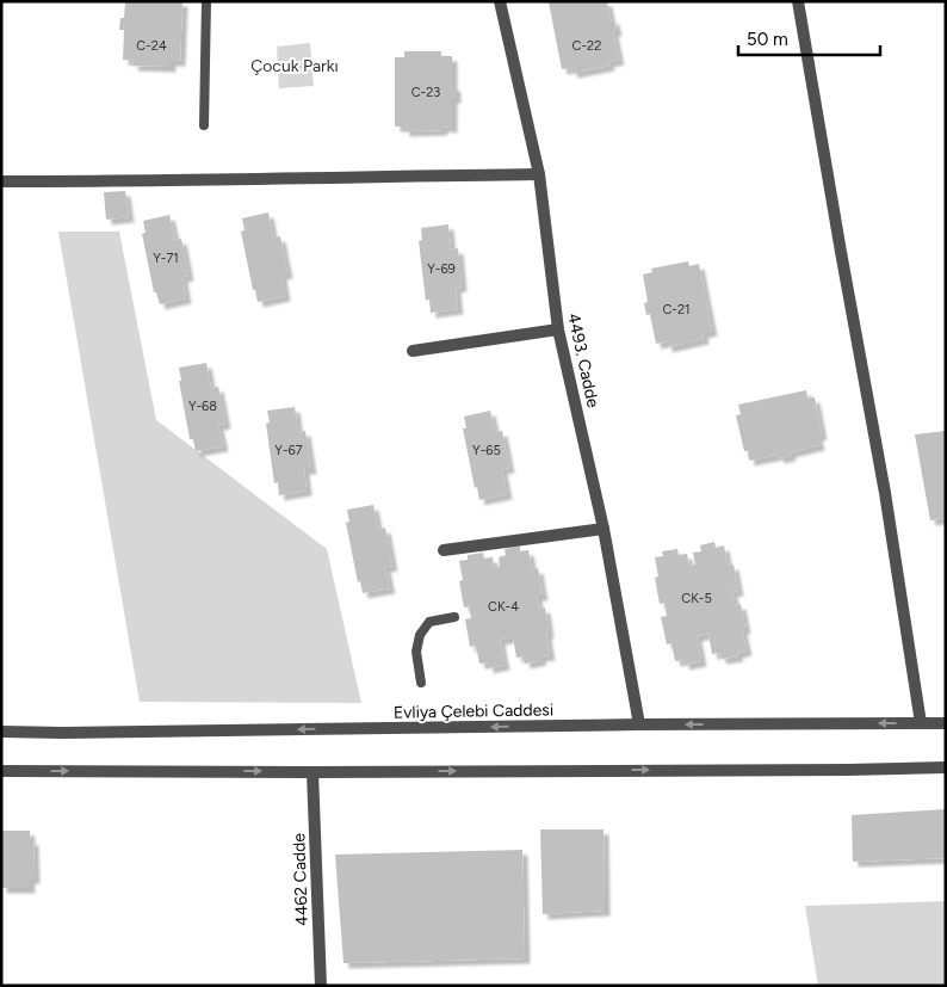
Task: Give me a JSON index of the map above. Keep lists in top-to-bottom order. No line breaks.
{"streets":{"street":["4493. Cadde","Evliya Çelebi Caddesi","4462 Cadde"]},"crossings":[["4493. Cadde","Evliya Çelebi Caddesi"]],"parks":["Çocuk Parkı"],"house_numbers":["C-24","C-22","C-23","Y-71","Y-69","C-21","Y-68","Y-67","Y-65","CK-5","CK-4"],"scale_bar":"50 m"}
